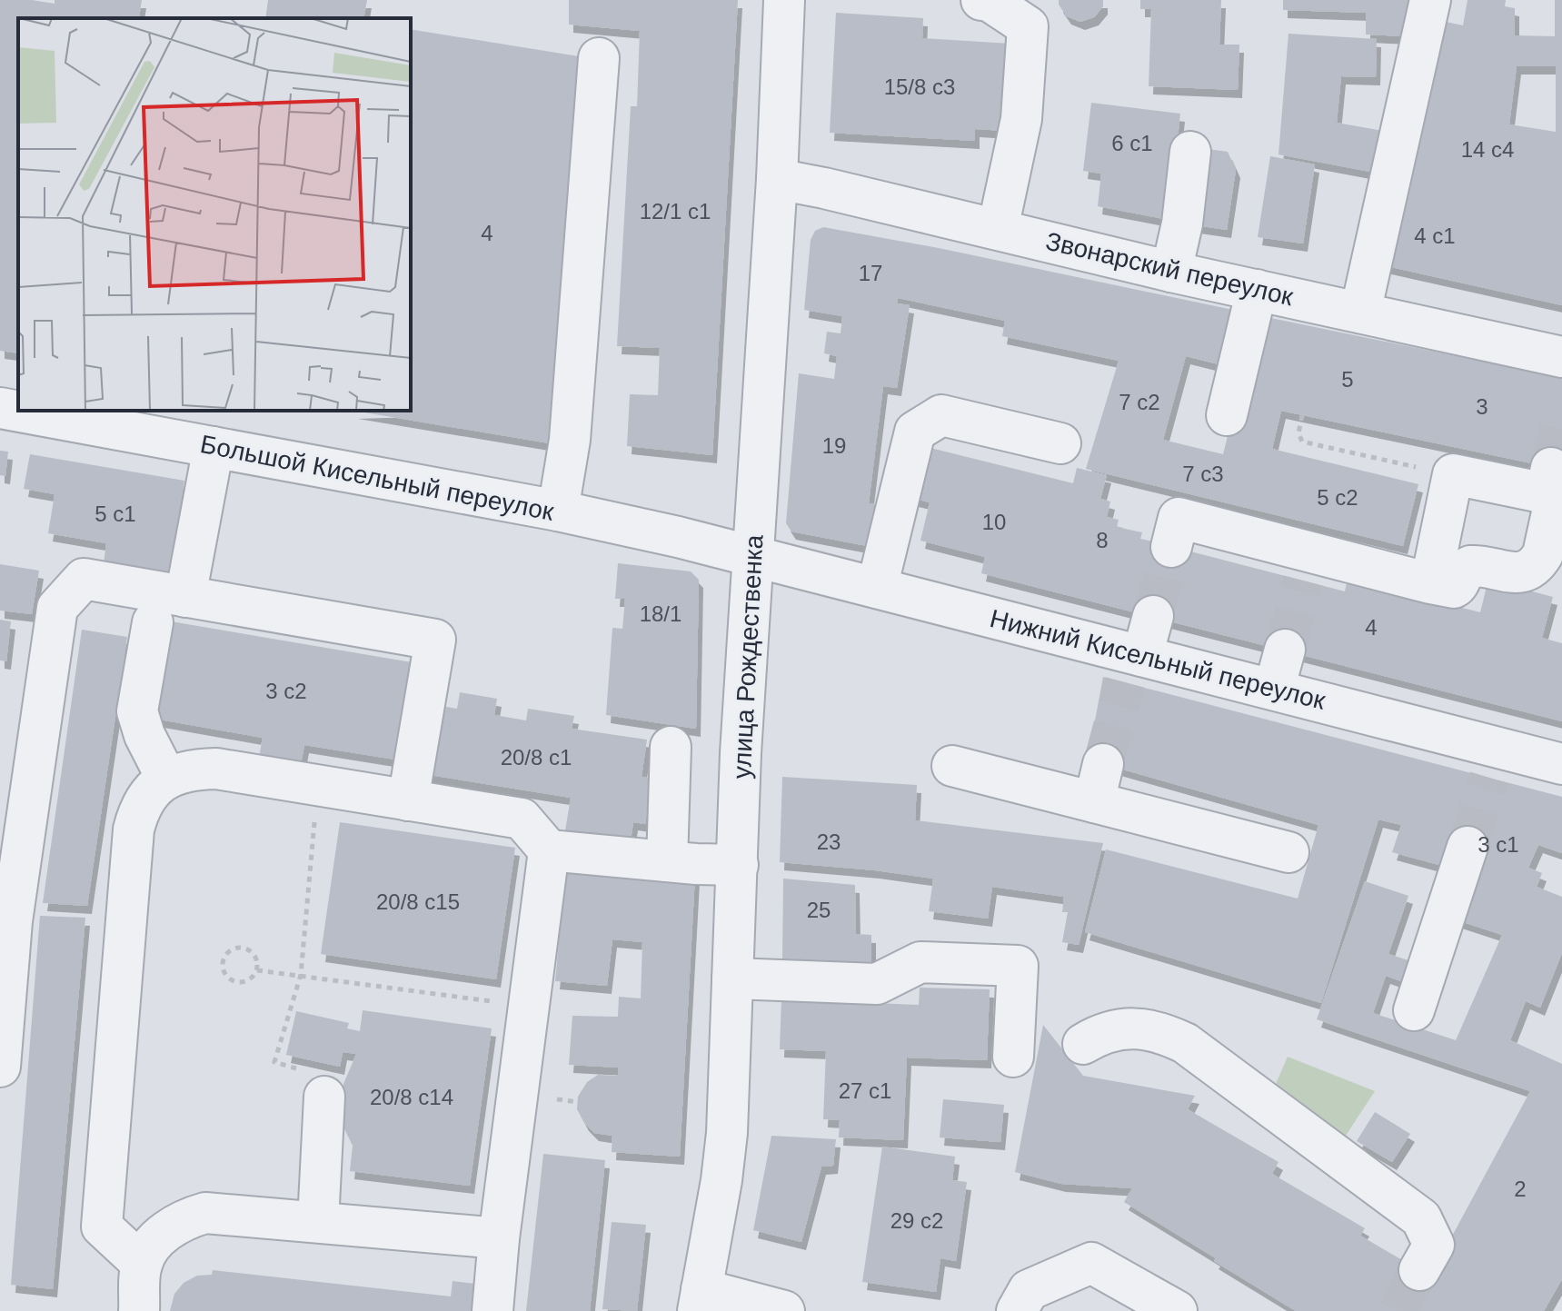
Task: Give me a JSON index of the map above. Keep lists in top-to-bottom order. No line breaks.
{"streets":{"street":["Звонарский переулок","Большой Кисельный переулок","улица Рождественка","Нижний Кисельный переулок"]},"crossings":[["Звонарский переулок","улица Рождественка"],["Большой Кисельный переулок","улица Рождественка"],["Большой Кисельный переулок","Нижний Кисельный переулок"],["улица Рождественка","Нижний Кисельный переулок"]],"house_numbers":["15/8 с3","6 с1","14 с4","12/1 с1","4","4 с1","17","5","7 с2","3","19","7 с3","5 с2","5 с1","10","8","18/1","4","3 с2","20/8 с1","23","3 с1","20/8 с15","25","27 с1","20/8 с14","2","29 с2"]}
